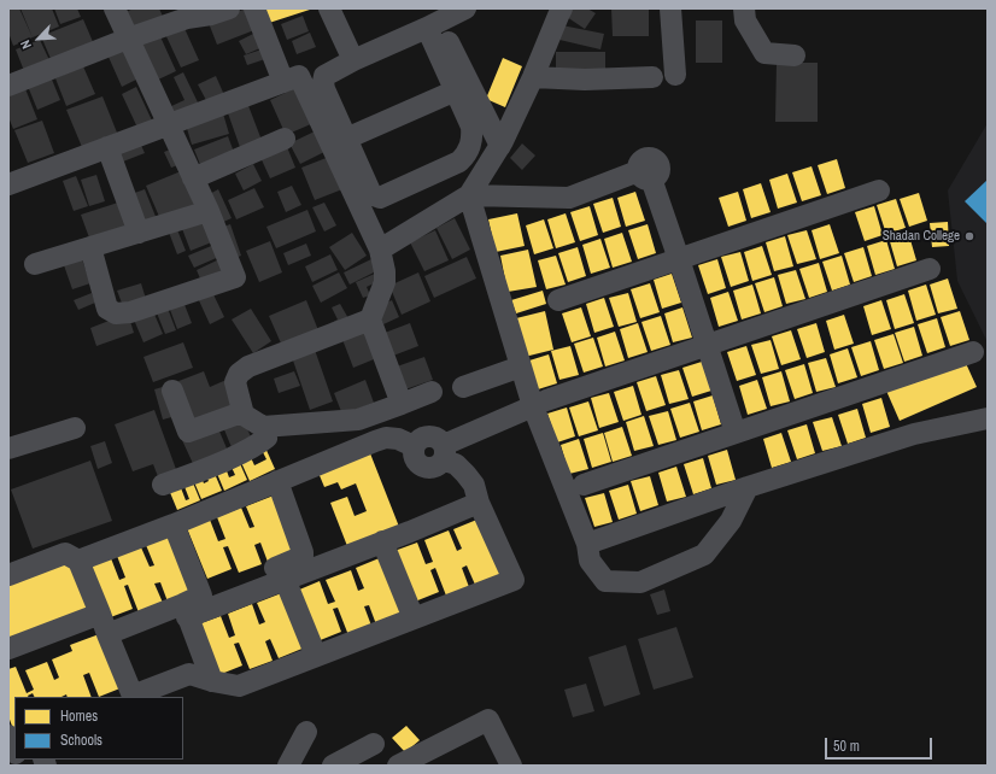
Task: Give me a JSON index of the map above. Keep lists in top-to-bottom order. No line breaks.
{"places":["Shadan College"],"legend":["Homes","Schools"],"scale_bar":"50 m","north":"bottom left"}
